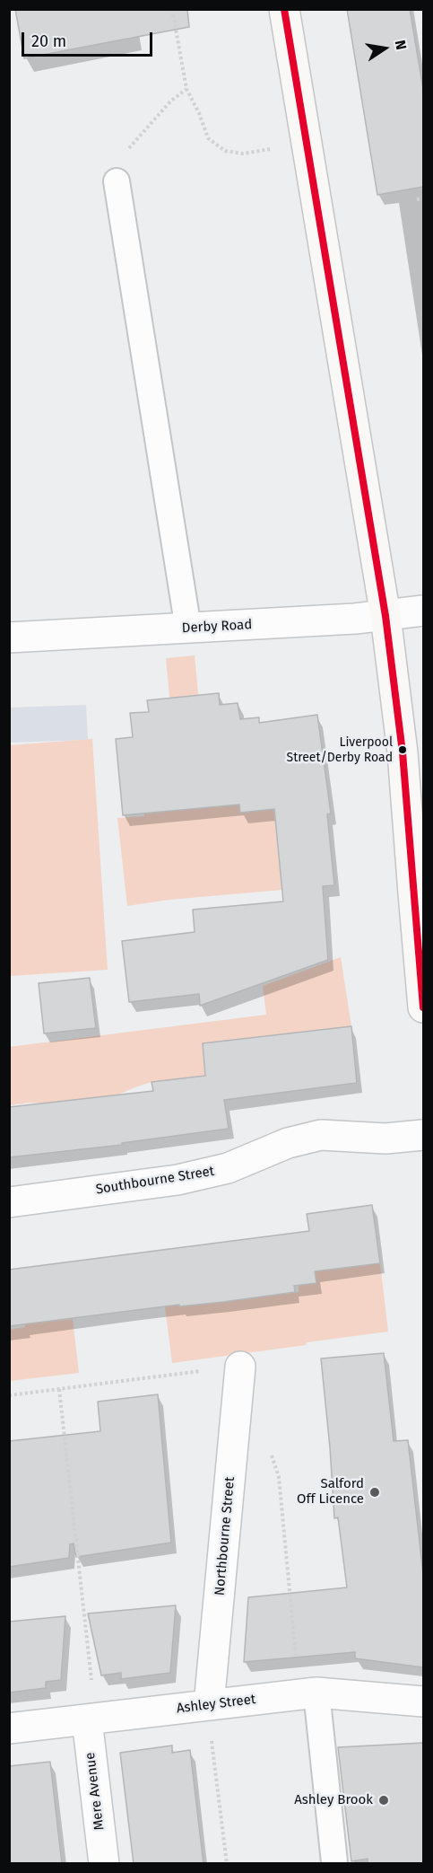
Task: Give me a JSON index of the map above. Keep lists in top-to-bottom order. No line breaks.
{"streets":{"street":["Derby Road","Southbourne Street","Northbourne Street","Ashley Street","Mere Avenue"]},"crossings":[["Northbourne Street","Ashley Street"],["Ashley Street","Mere Avenue"]],"places":["Liverpool Street/Derby Road","Salford Off Licence","Ashley Brook"],"scale_bar":"20 m","north":"right"}
